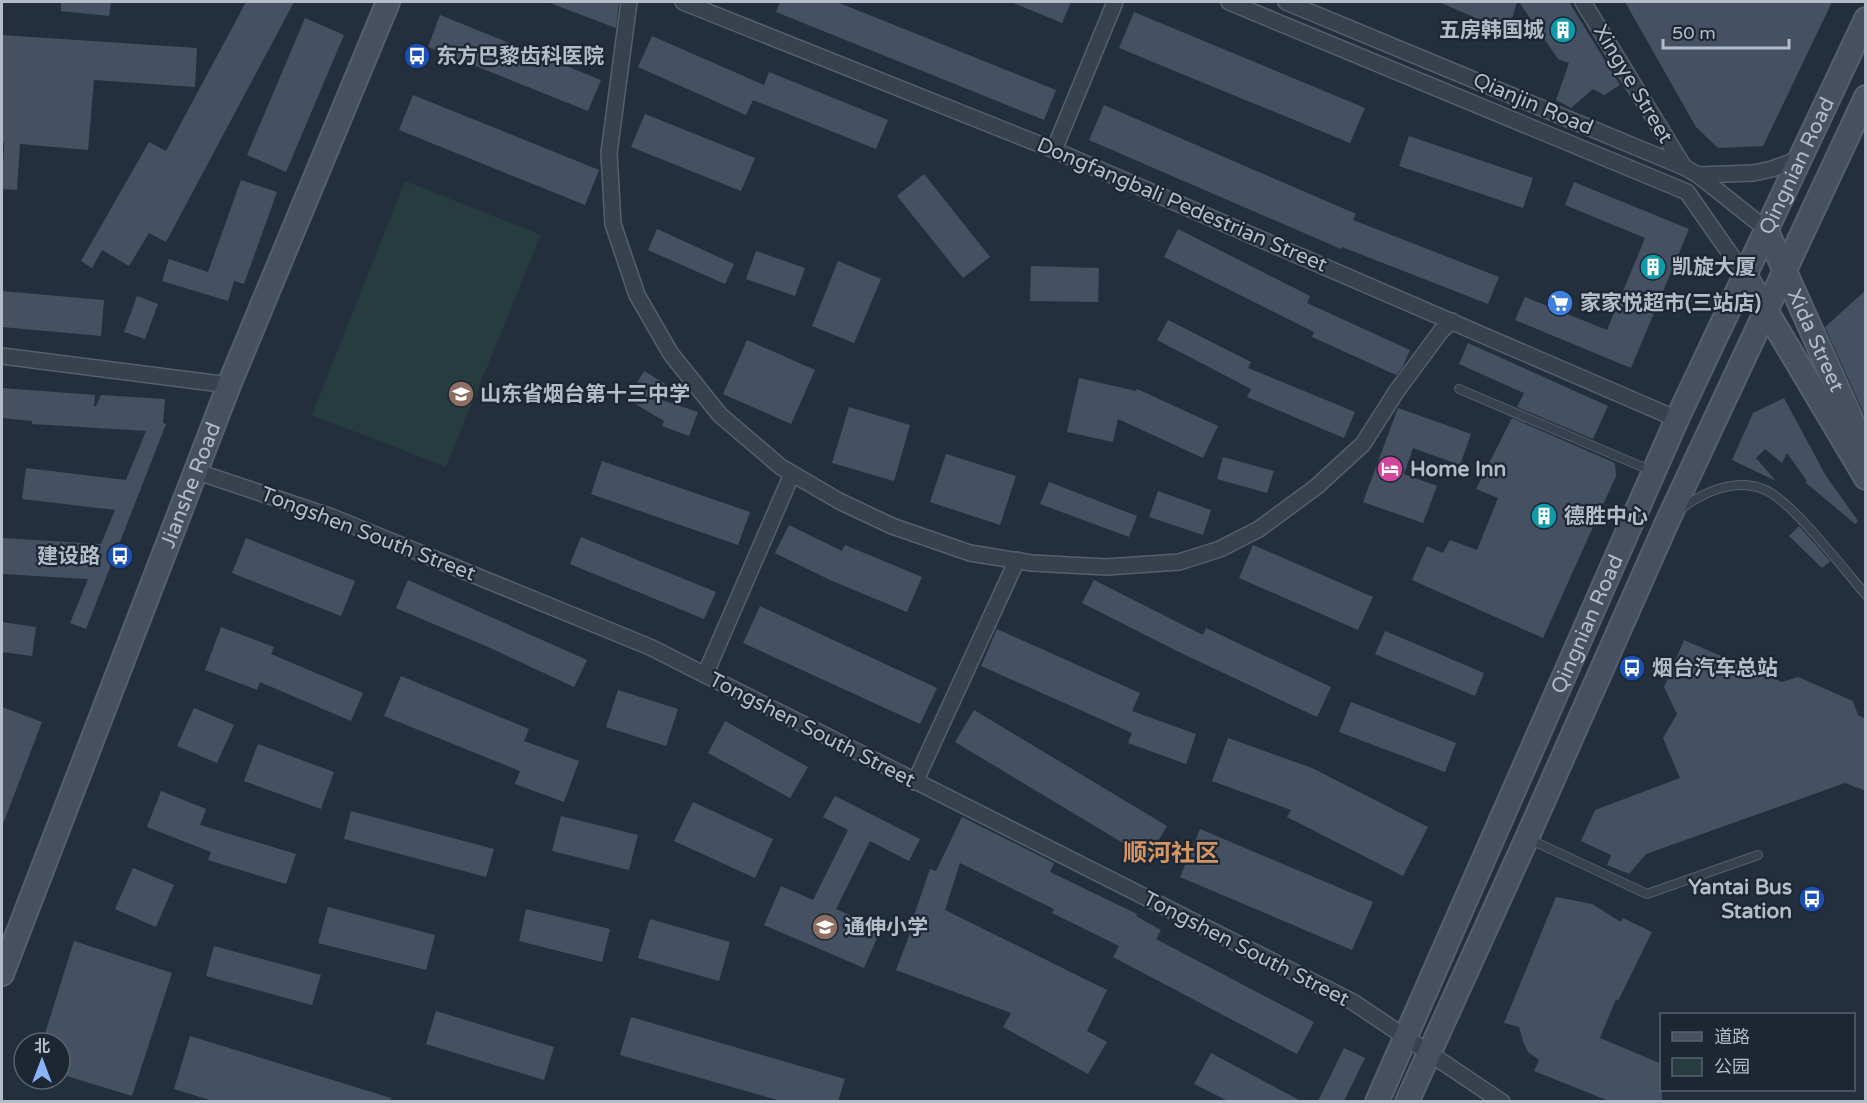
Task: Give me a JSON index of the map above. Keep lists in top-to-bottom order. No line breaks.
{"streets":{"main road":["Qingnian Road","Xida Street","Jianshe Road"],"street":["Xingye Street","Qianjin Road","Dongfangbali Pedestrian Street","Tongshen South Street"]},"crossings":[["Xingye Street","Qianjin Road"],["Qianjin Road","Qingnian Road"],["Qianjin Road","Xida Street"],["Qingnian Road","Dongfangbali Pedestrian Street"],["Qingnian Road","Xida Street"],["Qingnian Road","Tongshen South Street"],["Jianshe Road","Tongshen South Street"]],"districts":["顺河社区"],"places":{"building":["五房韩国城","凯旋大厦","德胜中心"],"bus stop":["东方巴黎齿科医院","建设路","烟台汽车总站","Yantai Bus Station"],"supermarket":["家家悦超市(三站店)"],"school or university":["山东省烟台第十三中学","通伸小学"],"hotel":["Home Inn"]},"legend":["道路","公园"],"scale_bar":"50 m","north":"top"}
